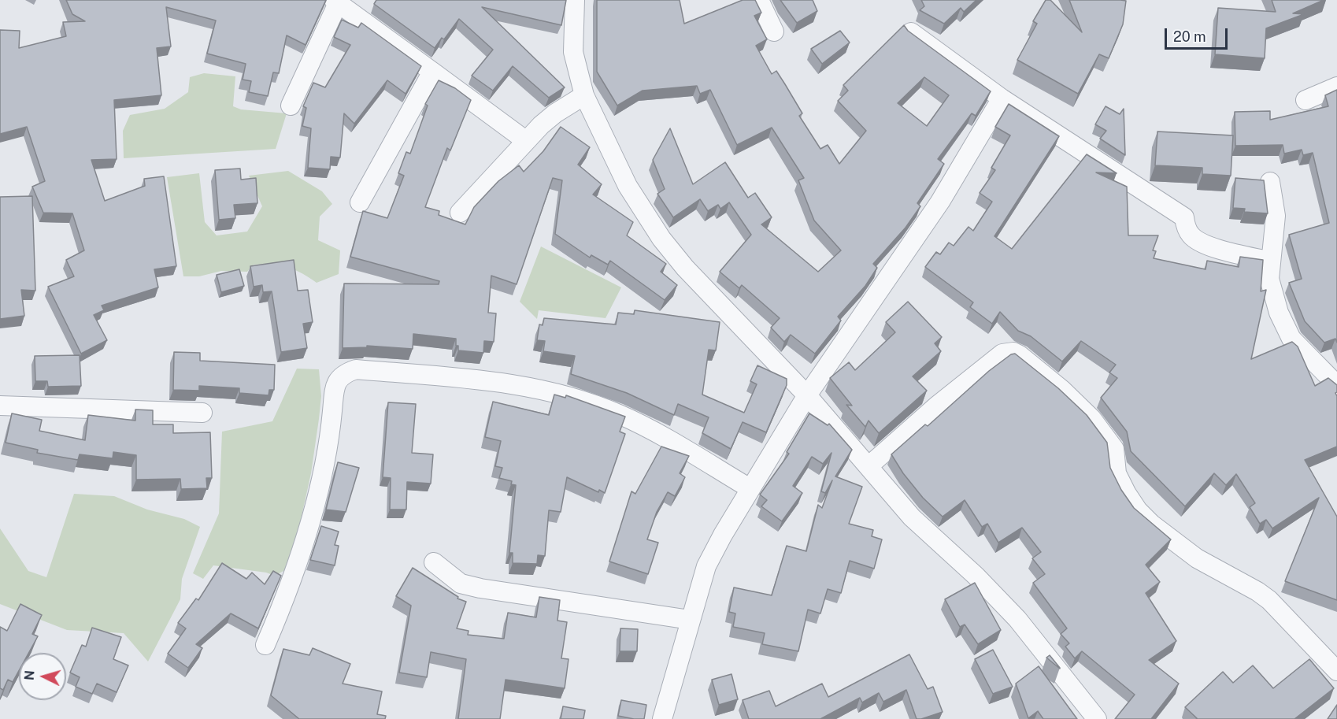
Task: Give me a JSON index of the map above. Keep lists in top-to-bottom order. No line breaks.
{"scale_bar":"20 m","north":"left"}
